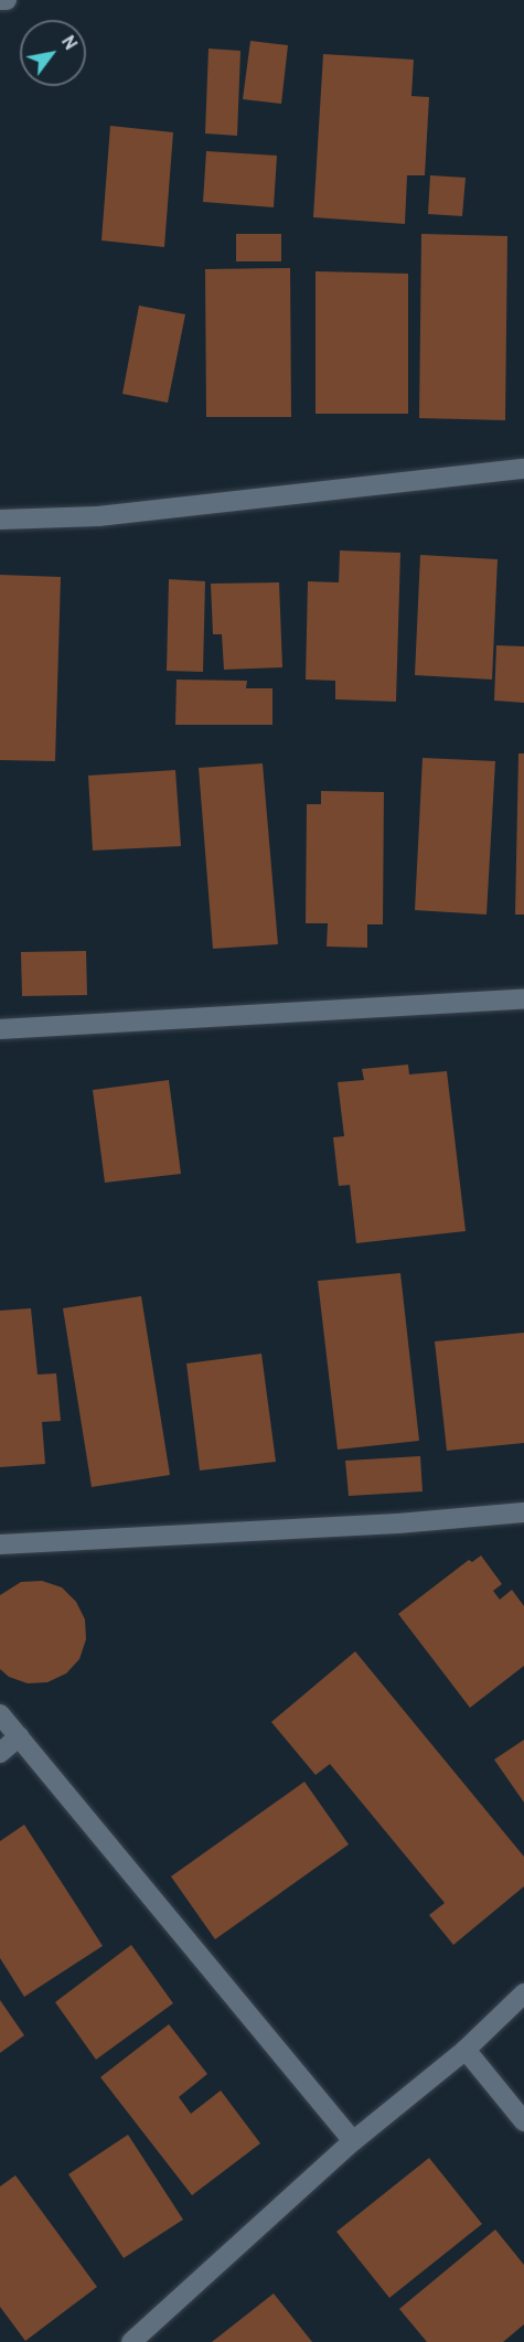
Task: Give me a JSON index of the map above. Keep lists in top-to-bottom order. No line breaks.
{"north":"top right"}
